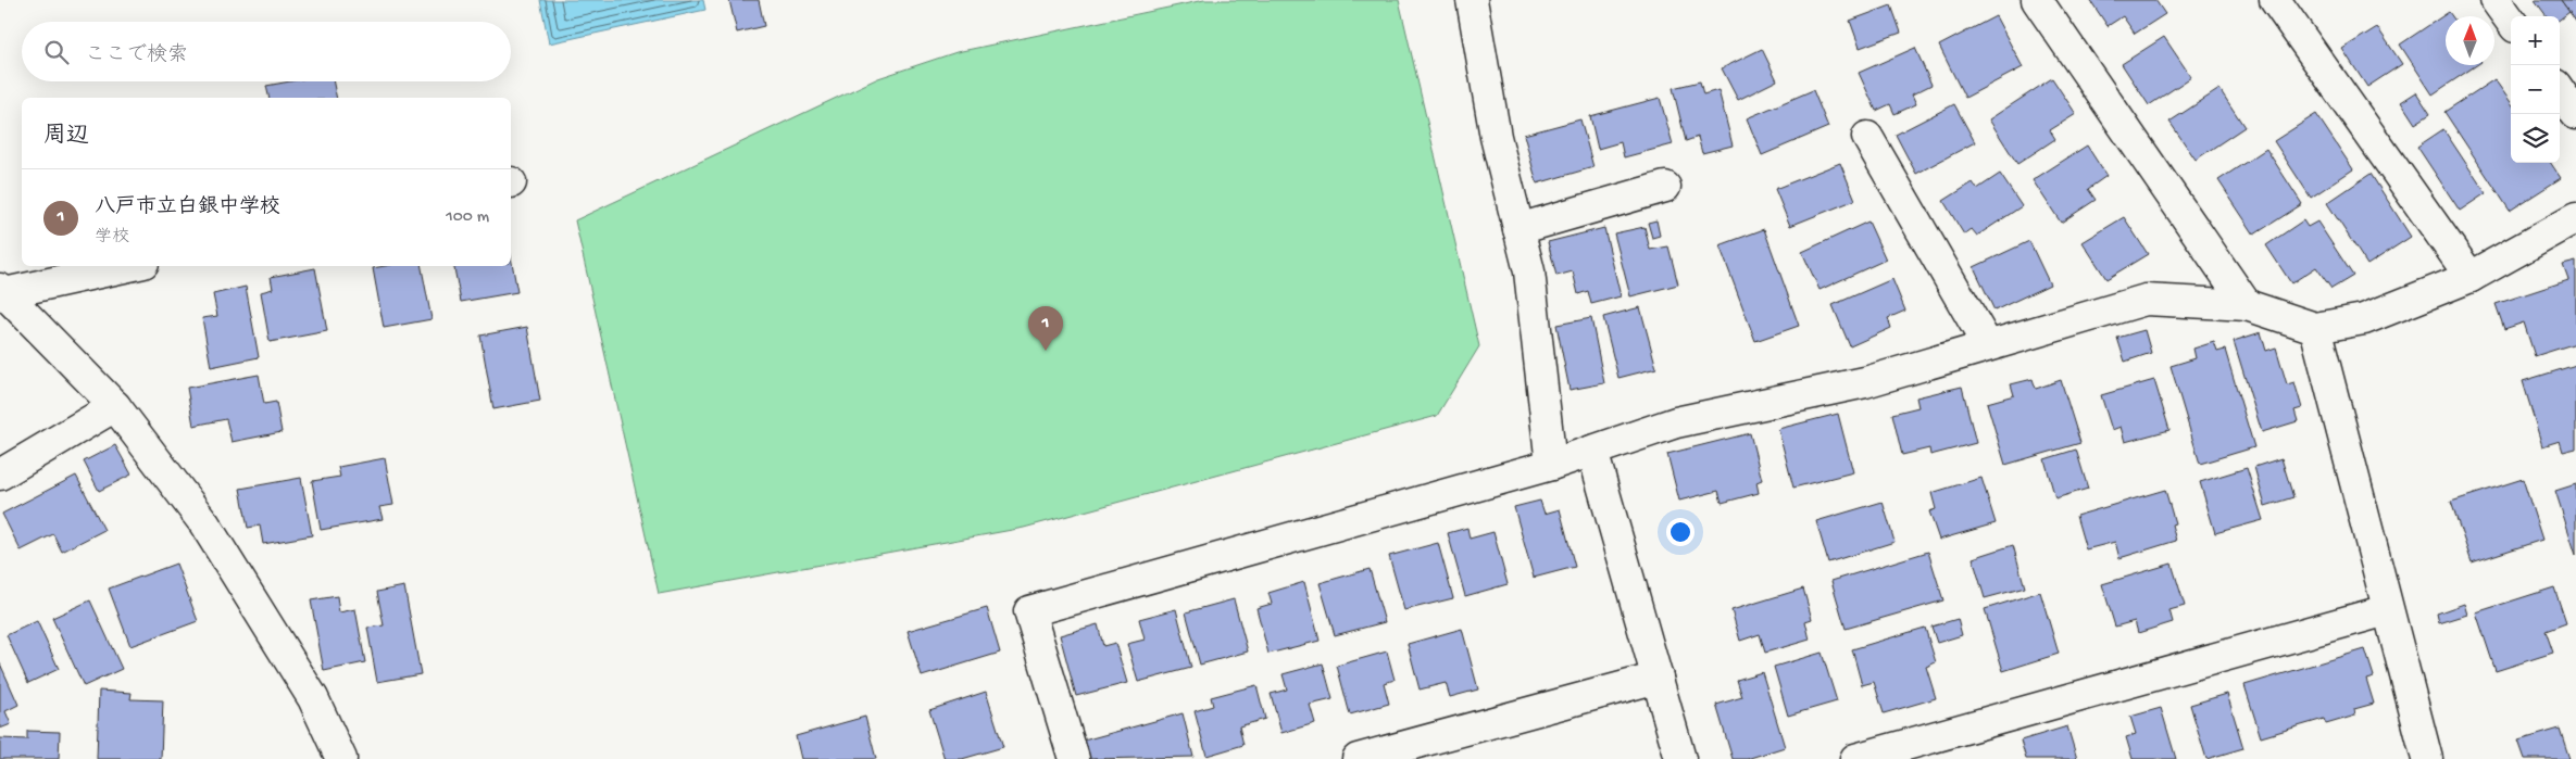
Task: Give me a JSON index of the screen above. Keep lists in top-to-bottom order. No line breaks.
{"north":"top","page":{"map_buttons":["+","−"],"search":"ここで検索","heading":"周辺","list":[{"mark":"1","name":"八戸市立白銀中学校","note":"学校","value":"100 m"}],"pins":"1"}}
